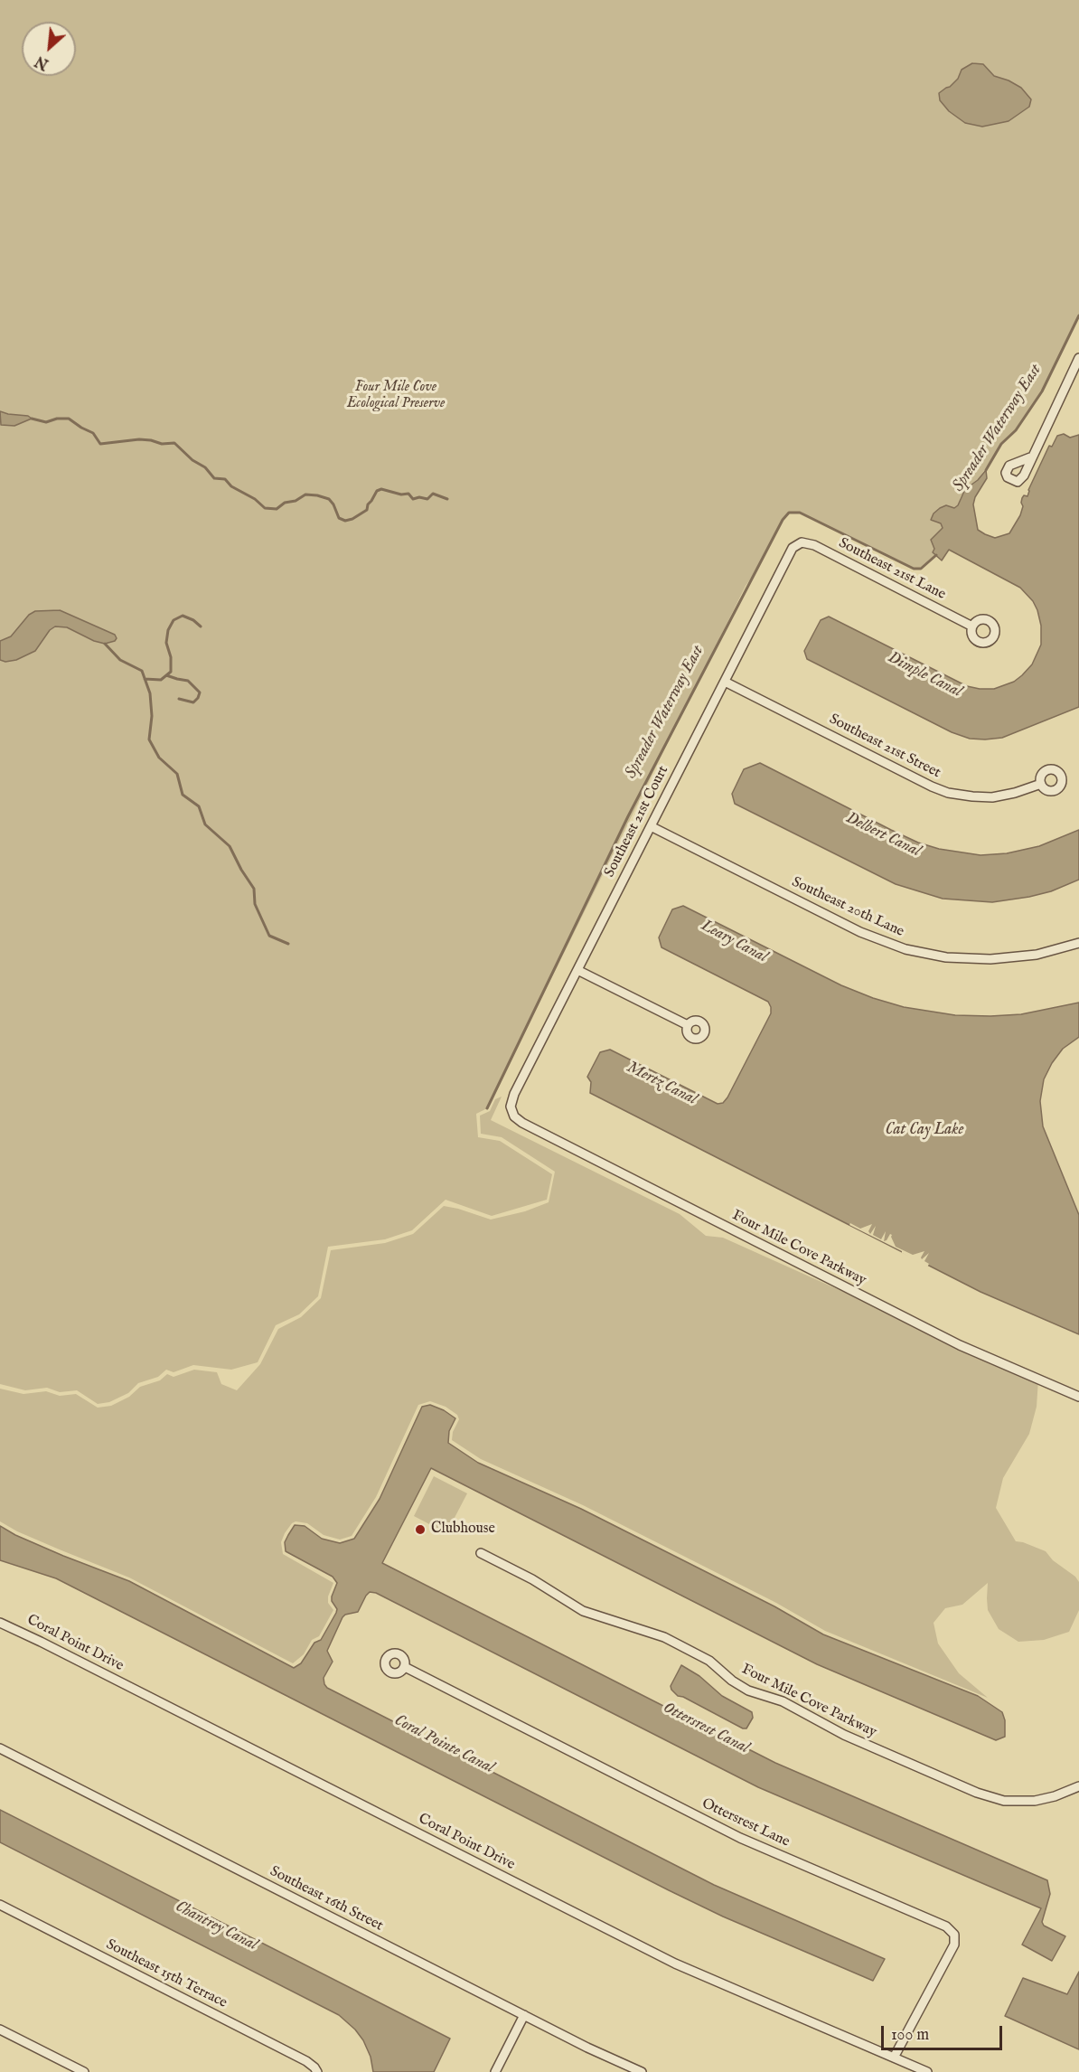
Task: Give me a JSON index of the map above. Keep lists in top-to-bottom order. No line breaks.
{"streets":{"street":["Southeast 21st Lane","Southeast 21st Street","Southeast 21st Court","Southeast 20th Lane","Four Mile Cove Parkway","Coral Point Drive","Ottersrest Lane","Southeast 16th Street","Southeast 15th Terrace"]},"crossings":[["Southeast 21st Lane","Southeast 21st Court"],["Southeast 21st Street","Southeast 21st Court"],["Southeast 21st Court","Southeast 20th Lane"],["Southeast 21st Court","Four Mile Cove Parkway"],["Coral Point Drive","Ottersrest Lane"]],"water":["Spreader Waterway East","Dimple Canal","Delbert Canal","Leary Canal","Mertz Canal","Cat Cay Lake","Ottersrest Canal","Coral Pointe Canal","Chantrey Canal"],"parks":["Four Mile Cove Ecological Preserve"],"places":["Clubhouse"],"scale_bar":"100 m","north":"bottom left"}
